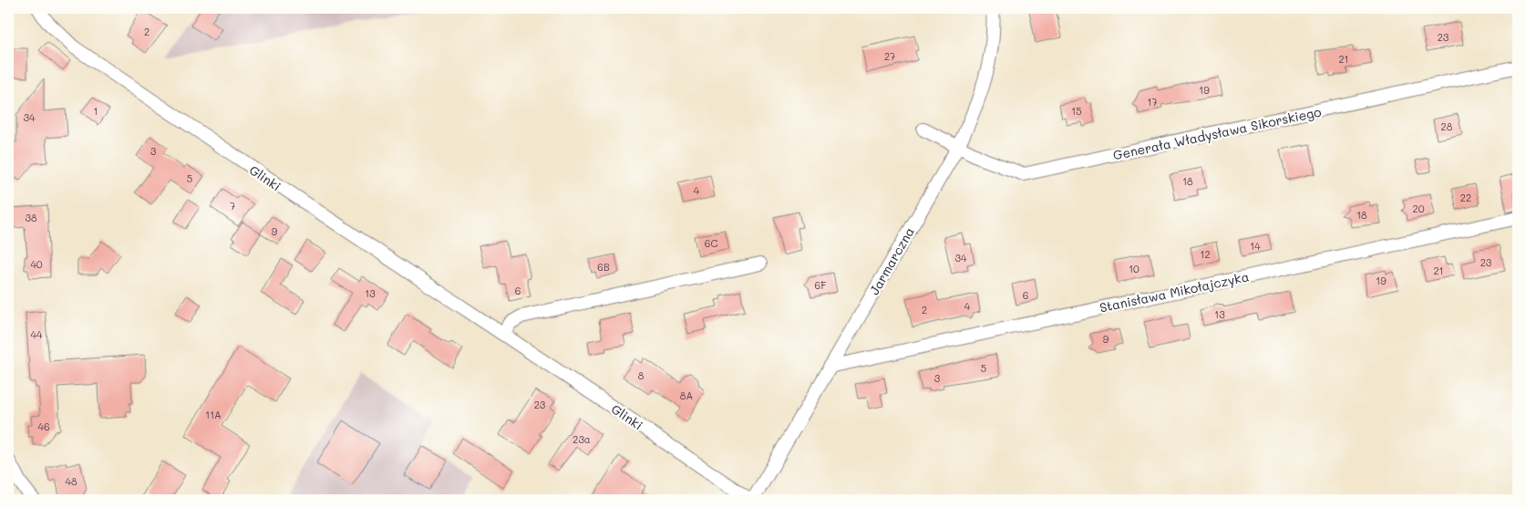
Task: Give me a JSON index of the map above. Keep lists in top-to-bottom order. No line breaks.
{"streets":{"street":["Generała Władysława Sikorskiego","Glinki","Jarmarczna","Stanisława Mikołajczyka"]},"crossings":[["Generała Władysława Sikorskiego","Jarmarczna"],["Glinki","Jarmarczna"],["Jarmarczna","Stanisława Mikołajczyka"]],"house_numbers":["2","23","27","21","19","17","1","15","34","28","3","5","18","4","22","7","20","18","38","9","6C","14","12","34","23","40","6B","10","21","19","6F","6","13","6","4","2","13","44","9","5","8","3","8A","23","11A","46","23a","48"]}
